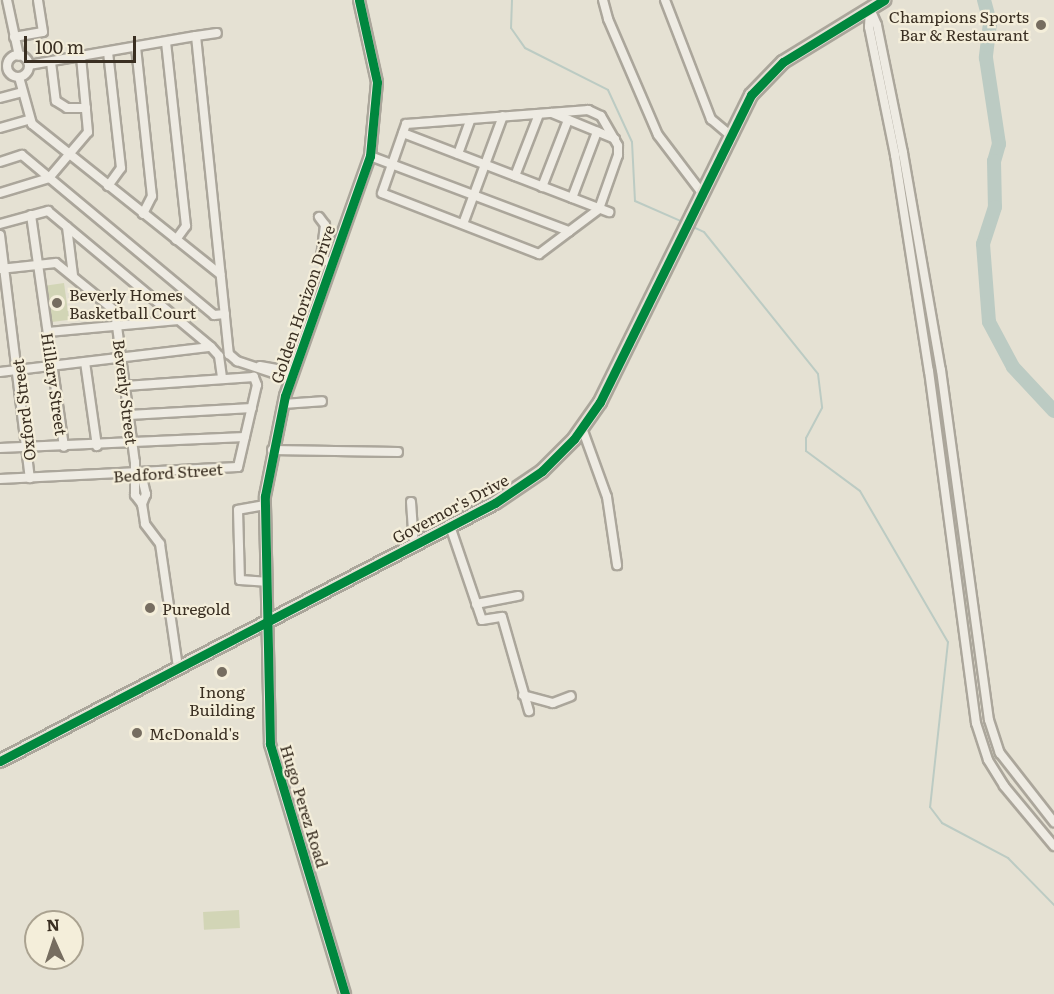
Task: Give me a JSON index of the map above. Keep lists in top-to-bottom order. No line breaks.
{"streets":{"main road":["Governor's Drive"],"street":["Golden Horizon Drive","Hillary Street","Beverly Street","Oxford Street","Bedford Street","Hugo Perez Road"]},"crossings":[["Golden Horizon Drive","Governor's Drive"],["Golden Horizon Drive","Hugo Perez Road"],["Hillary Street","Beverly Street"],["Beverly Street","Oxford Street"],["Beverly Street","Bedford Street"],["Beverly Street","Governor's Drive"],["Oxford Street","Bedford Street"],["Governor's Drive","Hugo Perez Road"]],"places":["Champions Sports Bar & Restaurant","Beverly Homes Basketball Court","Puregold","Inong Building","McDonald's"],"scale_bar":"100 m","north":"top"}
